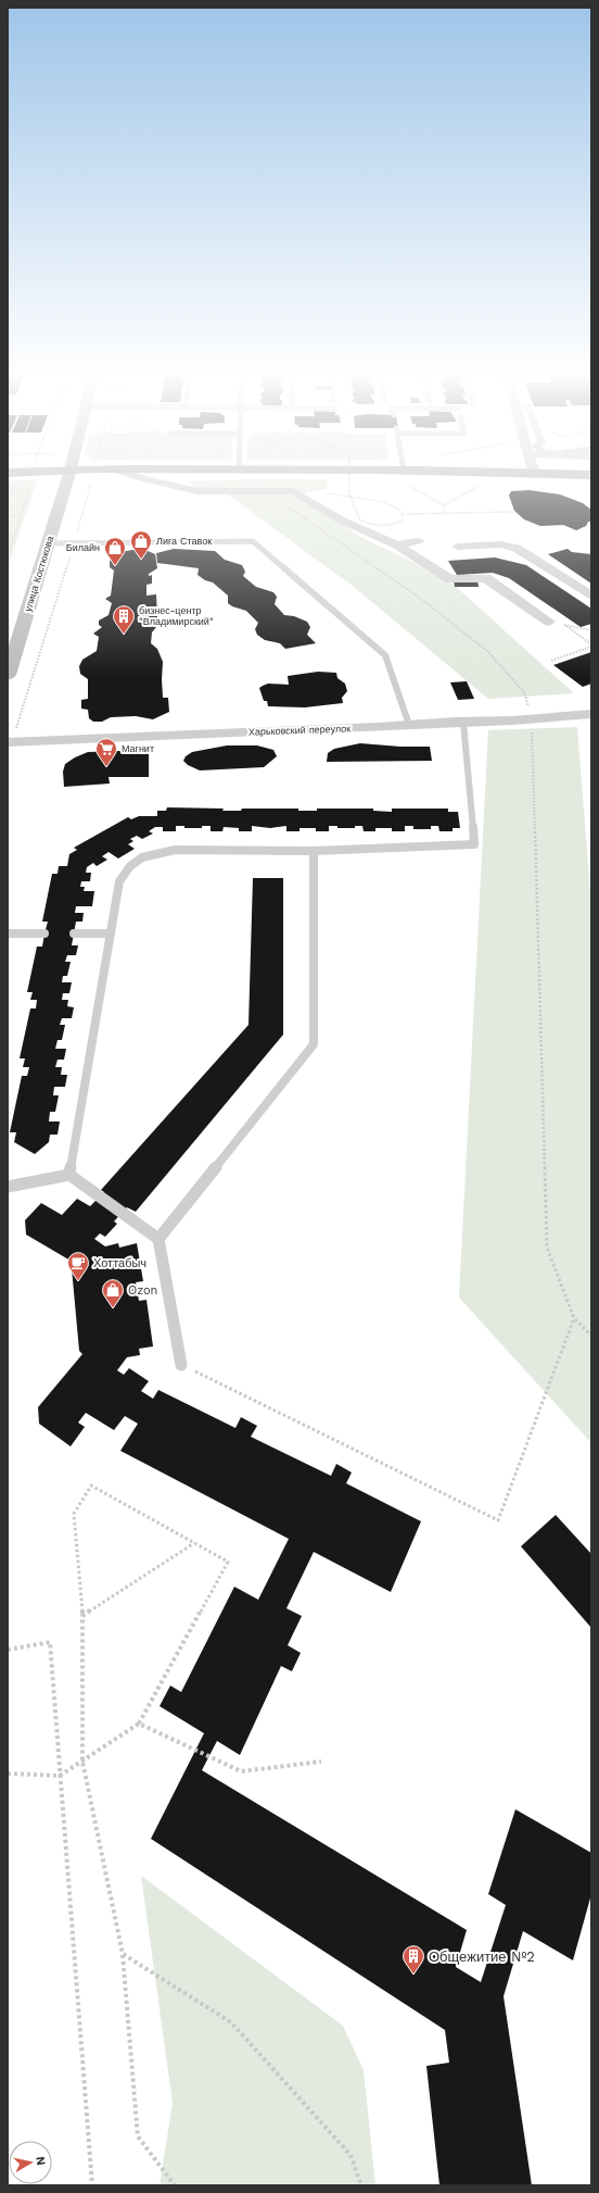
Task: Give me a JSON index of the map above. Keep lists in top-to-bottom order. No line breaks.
{"streets":{"main road":["улица Костюкова"],"street":["Харьковский переулок"]},"places":{"shop":["Лига Ставок","Билайн","Ozon"],"building":["бизнес-центр \"Владимирский\"","Общежитие №2"],"supermarket":["Магнит"],"cafe":["Хоттабыч"]},"north":"right"}
